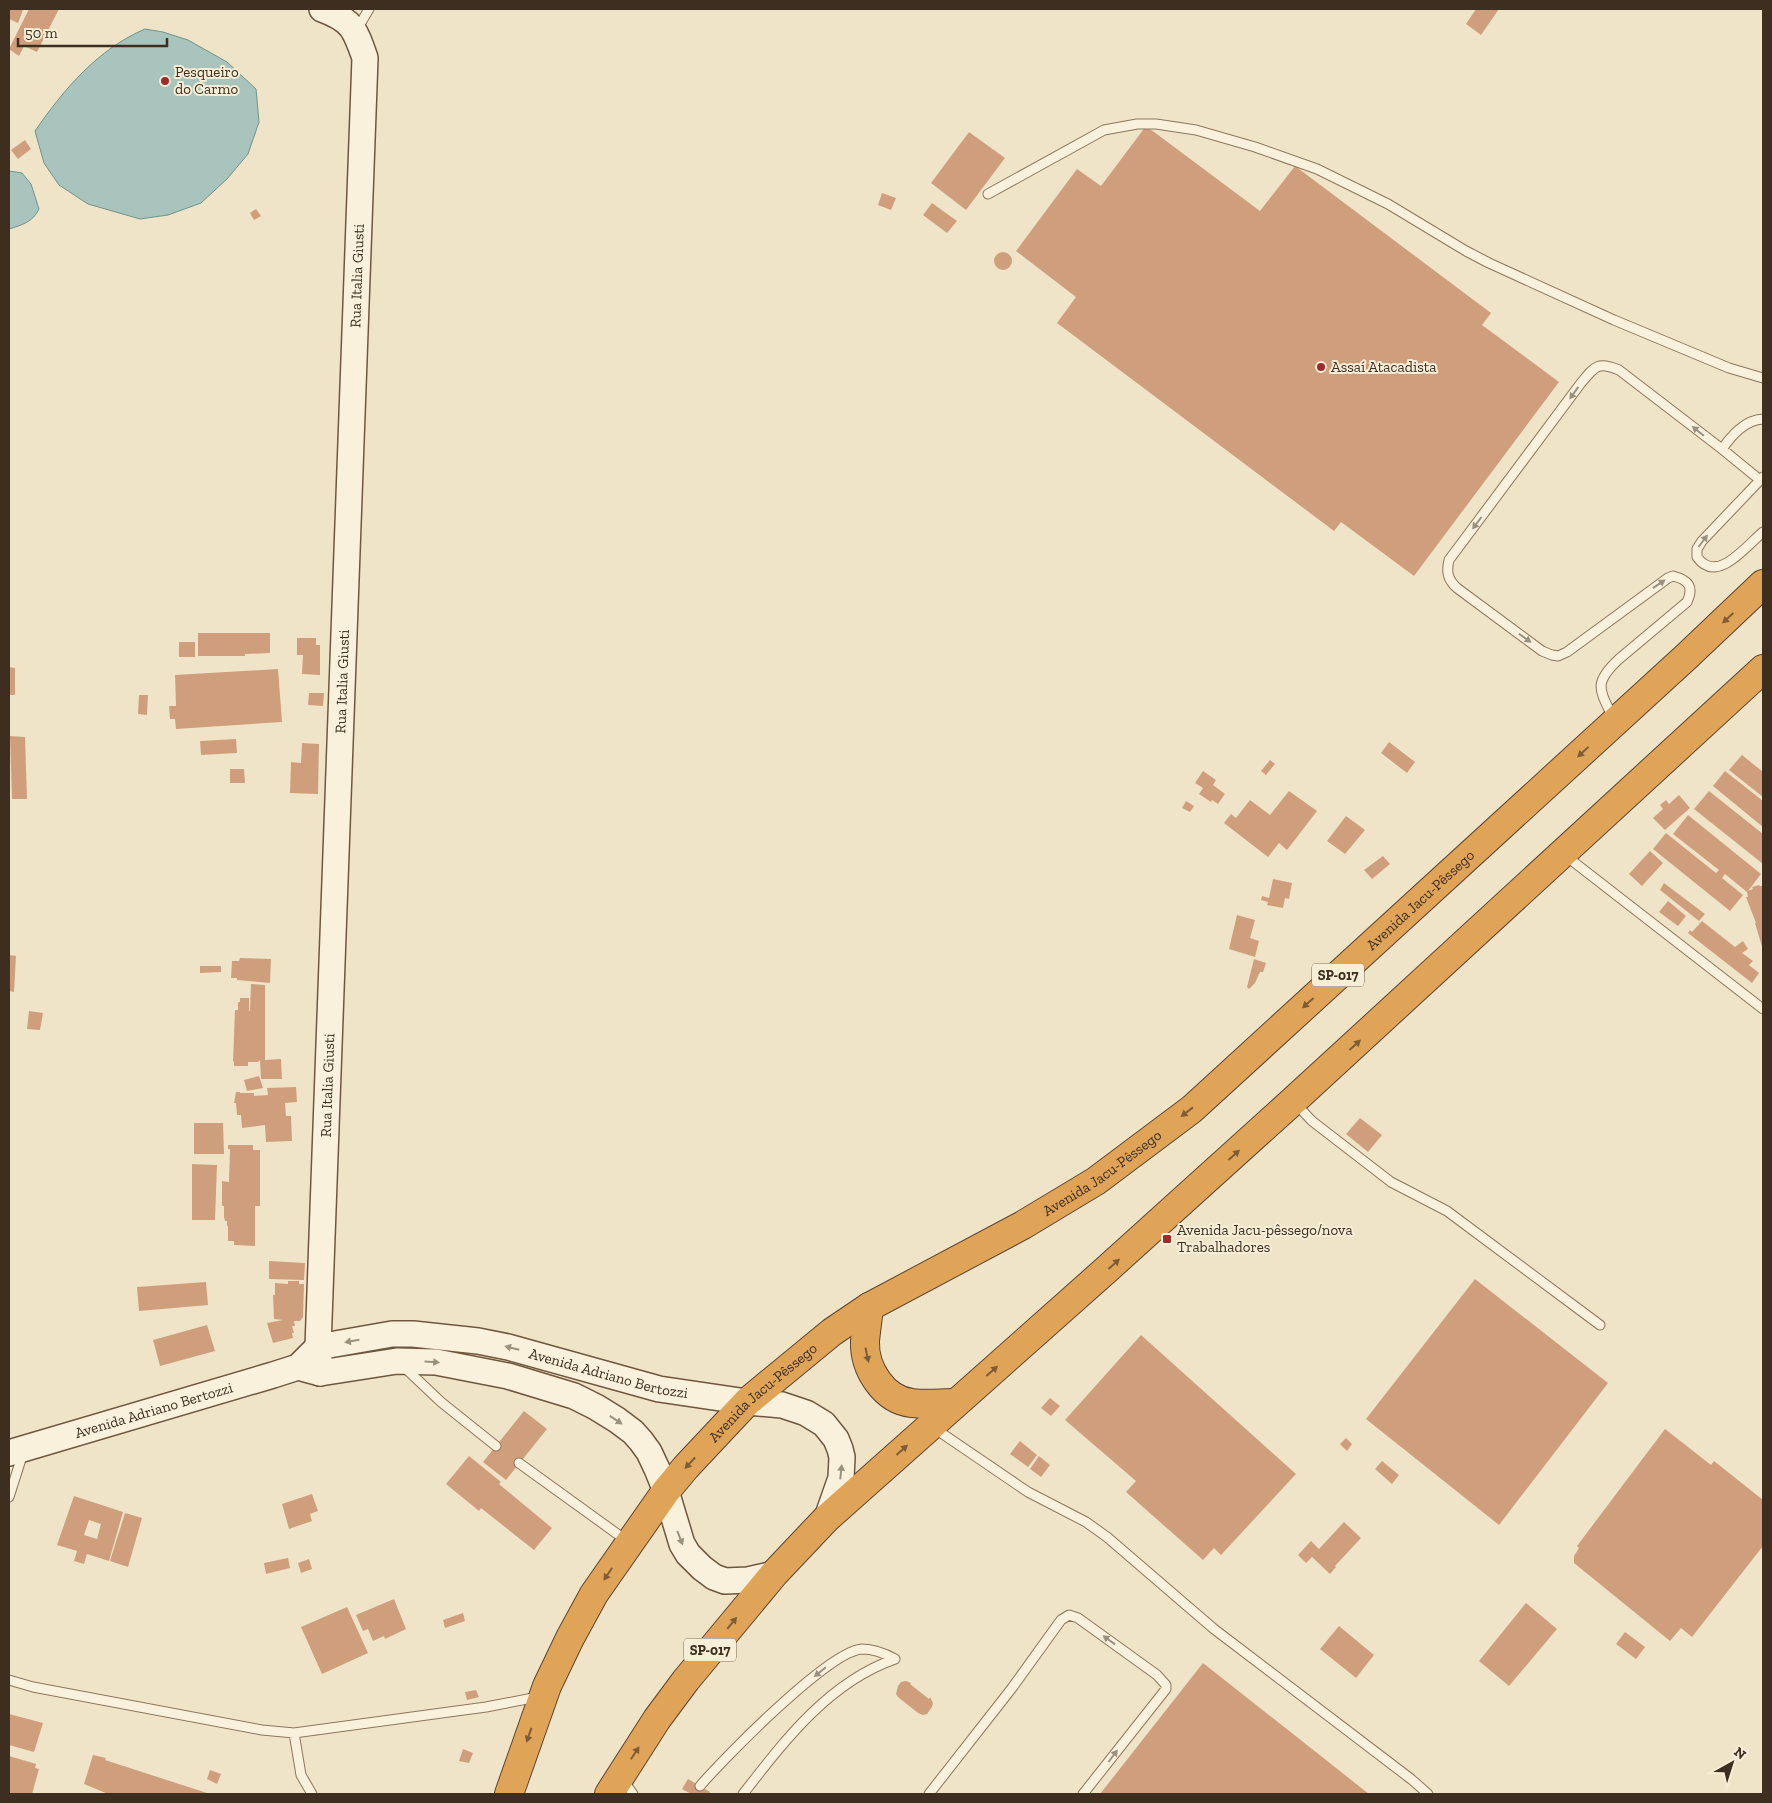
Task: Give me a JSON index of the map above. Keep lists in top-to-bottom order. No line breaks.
{"streets":{"highway":["Avenida Jacu-Pêssego","SP-017"],"main road":["Rua Italia Giusti","Avenida Adriano Bertozzi"]},"crossings":[["Rua Italia Giusti","Avenida Adriano Bertozzi"],["Avenida Jacu-Pêssego","SP-017"],["Avenida Jacu-Pêssego","Avenida Adriano Bertozzi"],["SP-017","Avenida Adriano Bertozzi"]],"places":{"other":["Pesqueiro do Carmo","Assaí Atacadista"],"transit":["Avenida Jacu-pêssego/nova Trabalhadores"]},"scale_bar":"50 m","north":"top right"}
